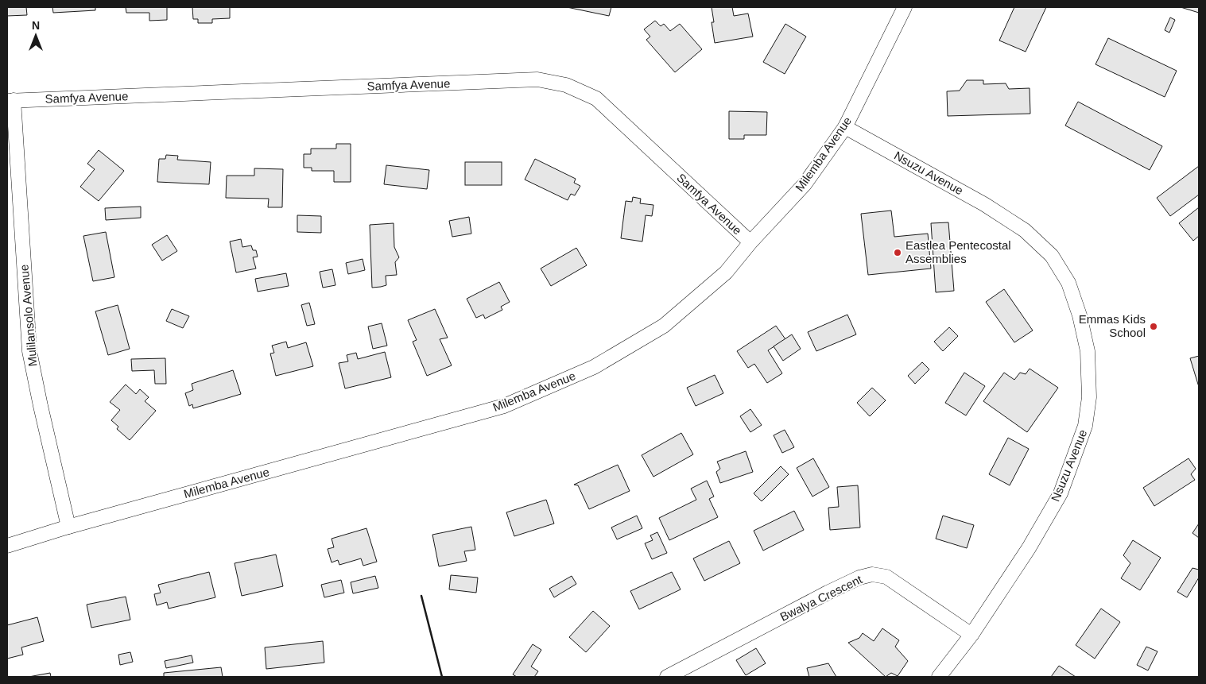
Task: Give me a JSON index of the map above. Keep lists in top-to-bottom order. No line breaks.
{"streets":{"street":["Samfya Avenue","Milemba Avenue","Nsuzu Avenue","Mulilansolo Avenue","Bwalya Crescent"]},"crossings":[["Samfya Avenue","Milemba Avenue"],["Samfya Avenue","Mulilansolo Avenue"],["Milemba Avenue","Nsuzu Avenue"],["Milemba Avenue","Mulilansolo Avenue"],["Nsuzu Avenue","Bwalya Crescent"]],"places":["Eastlea Pentecostal Assemblies","Emmas Kids School"],"north":"top"}
